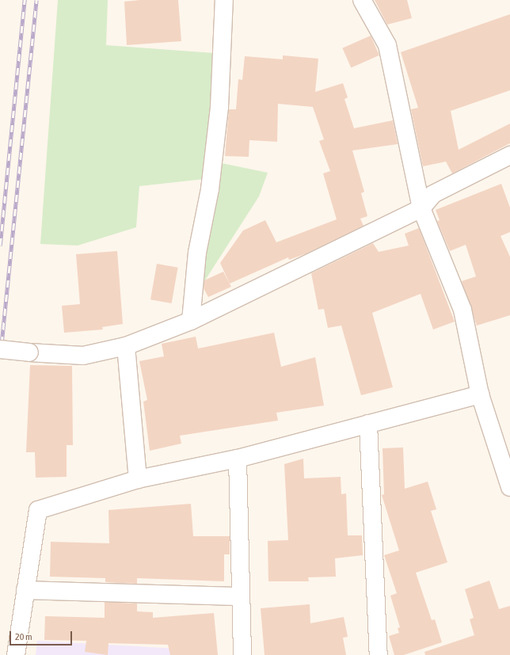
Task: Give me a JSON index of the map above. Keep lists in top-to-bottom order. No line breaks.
{"scale_bar":"20 m"}
